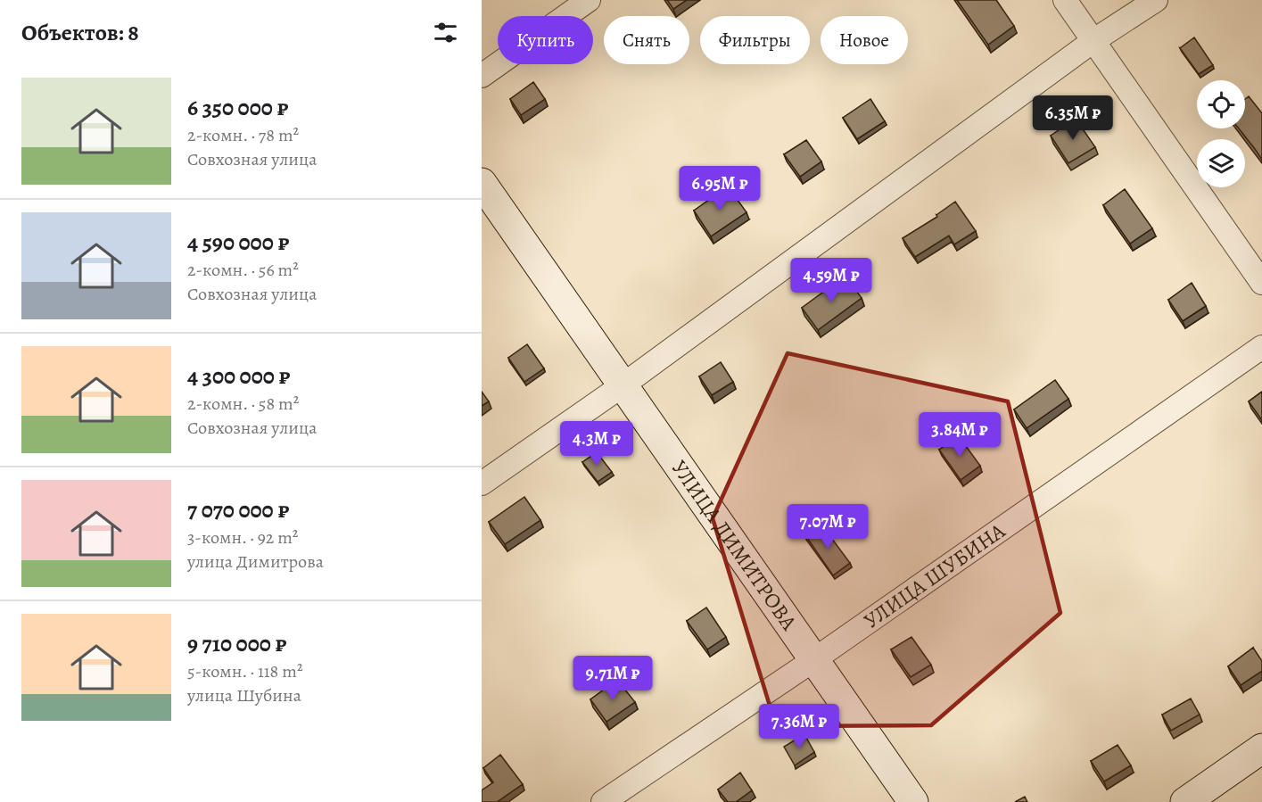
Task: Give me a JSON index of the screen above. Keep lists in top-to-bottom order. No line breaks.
{"streets":{"street":["УЛИЦА ДИМИТРОВА","УЛИЦА ШУБИНА"]},"crossings":[["УЛИЦА ДИМИТРОВА","УЛИЦА ШУБИНА"]],"page":{"heading":"Объектов: 8","chip":["Купить","Снять","Фильтры","Новое"],"list":[{"name":"6 350 000 ₽","note":"2-комн. · 78 m² · Совхозная улица"},{"name":"4 590 000 ₽","note":"2-комн. · 56 m² · Совхозная улица"},{"name":"4 300 000 ₽","note":"2-комн. · 58 m² · Совхозная улица"},{"name":"7 070 000 ₽","note":"3-комн. · 92 m² · улица Димитрова"},{"name":"9 710 000 ₽","note":"5-комн. · 118 m² · улица Шубина"}],"price":["6.35M ₽","6.95M ₽","4.59M ₽","3.84M ₽","4.3M ₽","7.07M ₽","9.71M ₽","7.36M ₽"]}}
